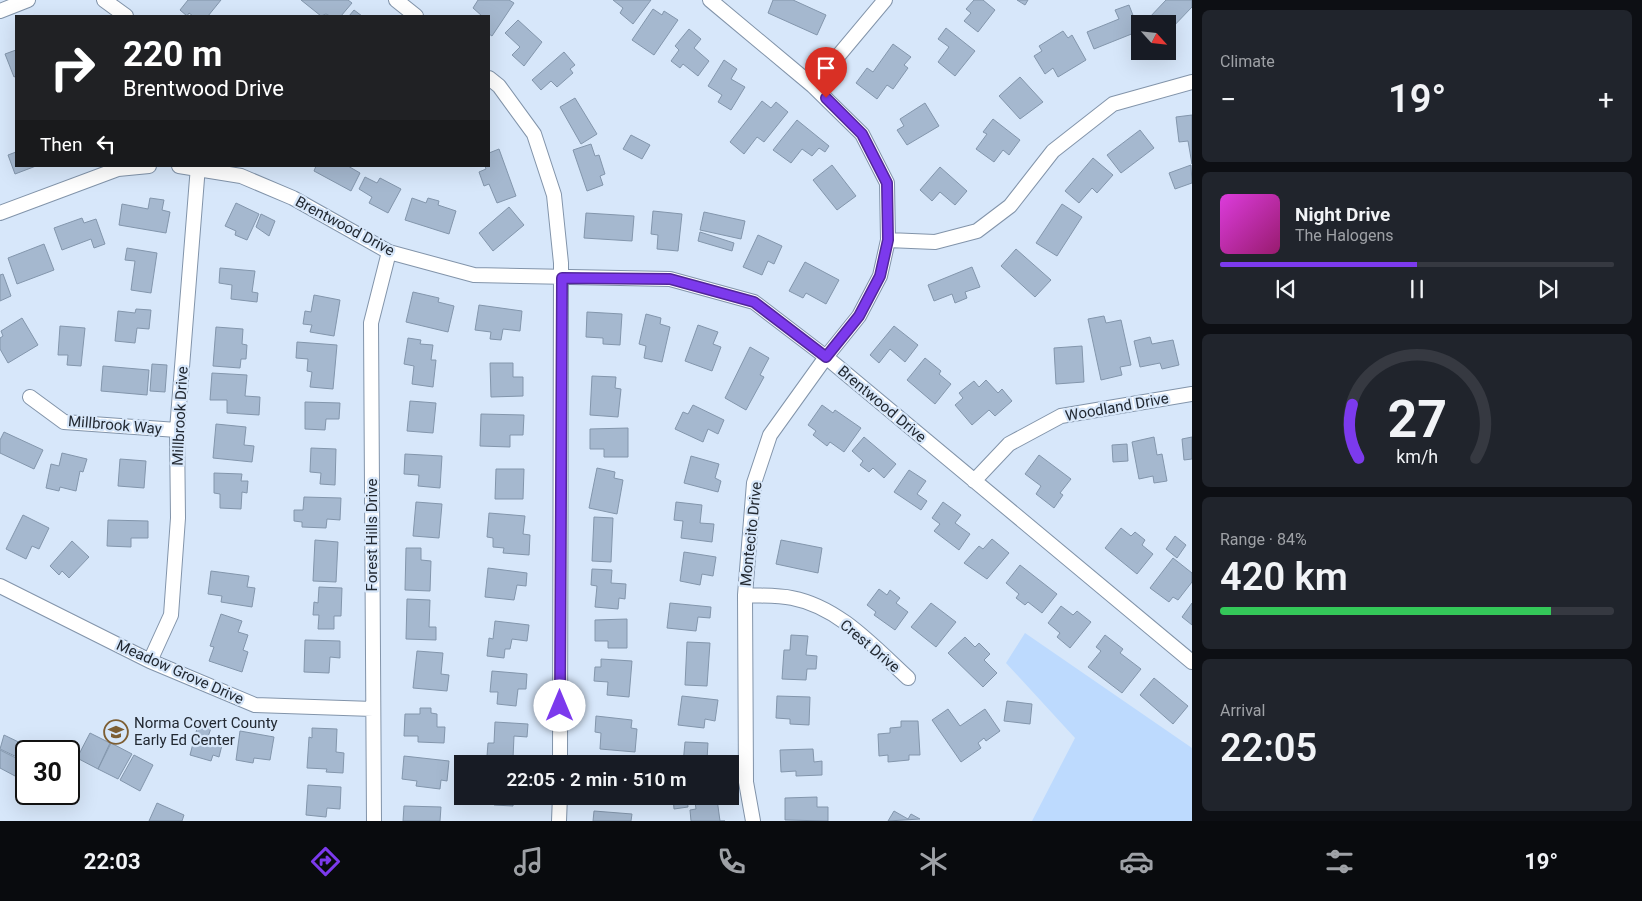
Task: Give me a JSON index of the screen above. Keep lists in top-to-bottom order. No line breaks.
{"streets":{"street":["Brentwood Drive","Woodland Drive","Millbrook Drive","Millbrook Way","Montecito Drive","Forest Hills Drive","Crest Drive","Meadow Grove Drive"]},"crossings":[["Brentwood Drive","Woodland Drive"],["Brentwood Drive","Millbrook Drive"],["Brentwood Drive","Montecito Drive"],["Brentwood Drive","Forest Hills Drive"],["Millbrook Drive","Millbrook Way"],["Millbrook Drive","Meadow Grove Drive"],["Montecito Drive","Crest Drive"],["Forest Hills Drive","Meadow Grove Drive"]],"places":{"school or university":["Norma Covert County Early Ed Center"]},"north":"bottom right","page":{"tile":["Climate",["Range · 84%","420 km"],["Arrival","22:05"]],"turn":["220 m","Brentwood Drive"],"heat":["−","19°","+"],"then":"Then","song":["Night Drive","The Halogens"],"limit":"30","trip":"22:05 · 2 min · 510 m","tabs":["22:03","19°"],"gauge":["27","km/h"]}}
